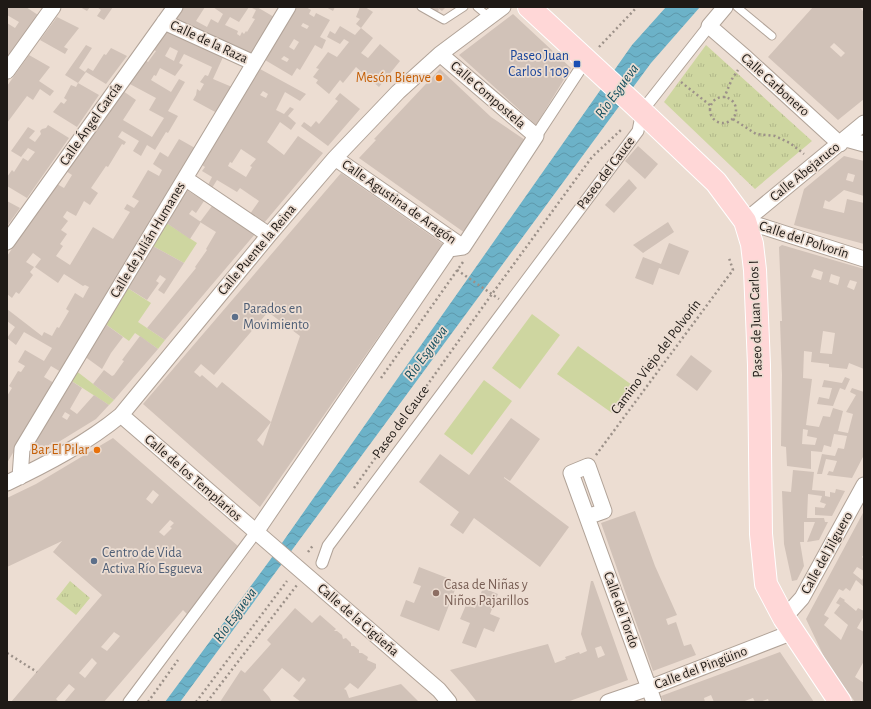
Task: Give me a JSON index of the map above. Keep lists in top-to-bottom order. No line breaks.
{"streets":{"main road":["Paseo de Juan Carlos I"],"street":["Calle de la Raza","Calle Carbonero","Calle Compostela","Calle Ángel García","Calle Abejaruco","Paseo del Cauce","Calle Agustina de Aragón","Calle de Julián Humanes","Calle del Polvorín","Calle Puente la Reina","Calle de los Templarios","Calle del Jilguero","Calle del Tordo","Calle de la Cigüeña","Calle del Pingüino"],"path":["Camino Viejo del Polvorín"]},"crossings":[["Calle de la Raza","Calle Ángel García"],["Calle de la Raza","Calle de Julián Humanes"],["Calle Carbonero","Calle Abejaruco"],["Calle Compostela","Calle Puente la Reina"],["Calle Abejaruco","Calle del Polvorín"],["Calle Abejaruco","Paseo de Juan Carlos I"],["Paseo del Cauce","Paseo de Juan Carlos I"],["Calle Agustina de Aragón","Calle Puente la Reina"],["Calle de Julián Humanes","Calle Puente la Reina"],["Calle del Polvorín","Paseo de Juan Carlos I"],["Calle Puente la Reina","Calle de los Templarios"],["Paseo de Juan Carlos I","Calle del Jilguero"],["Paseo de Juan Carlos I","Calle del Pingüino"],["Camino Viejo del Polvorín","Calle del Tordo"],["Calle de los Templarios","Calle de la Cigüeña"],["Calle del Jilguero","Calle del Pingüino"],["Calle del Tordo","Calle del Pingüino"]],"water":["Río Esgueva"],"places":{"transit":["Paseo Juan Carlos I 109"],"other":["Mesón Bienve","Parados en Movimiento","Bar El Pilar","Centro de Vida Activa Río Esgueva","Casa de Niñas y Niños Pajarillos"]}}
